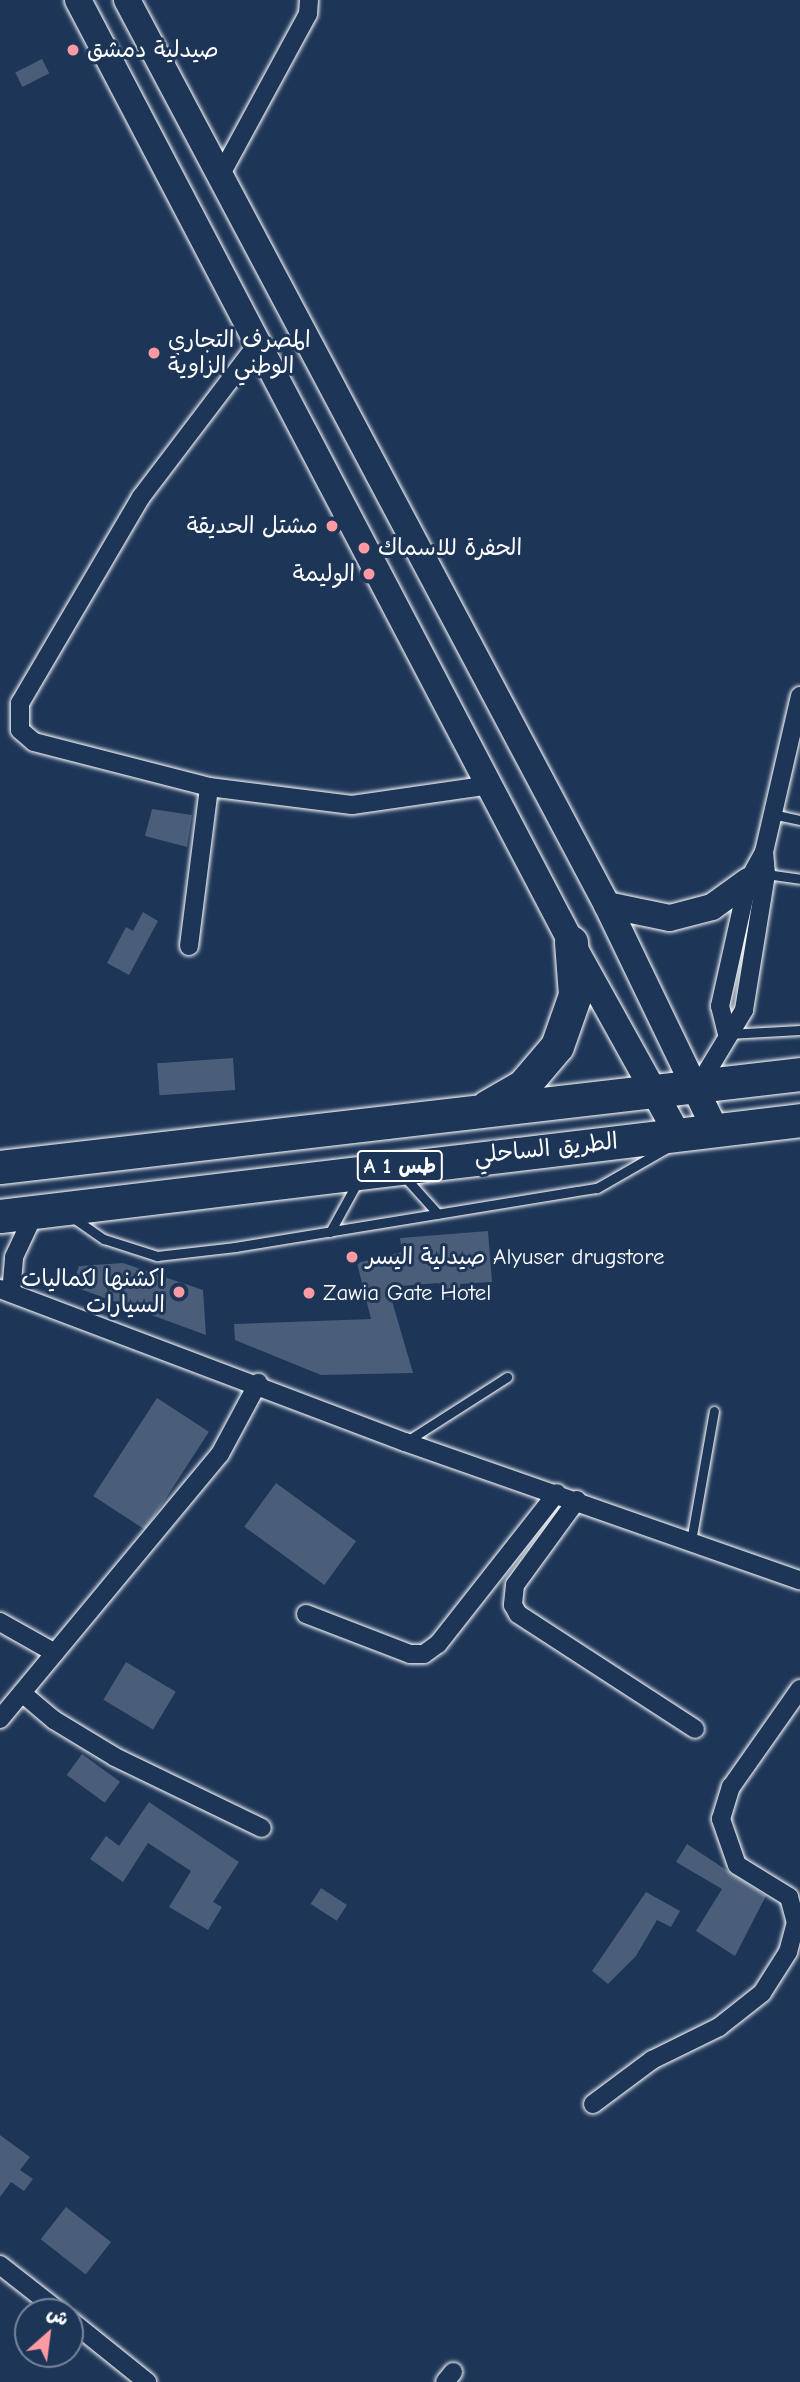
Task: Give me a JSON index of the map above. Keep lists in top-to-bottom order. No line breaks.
{"streets":{"highway":["الطريق الساحلي","A 1 طس"]},"places":["صيدلية دمشق","المصرف التجاري الوطني الزاوية","مشتل الحديقة","الحفرة للاسماك","الوليمة","صيدلية اليسر Alyuser drugstore","اكشنها لكماليات السيارات","Zawia Gate Hotel"],"north":"top right"}
